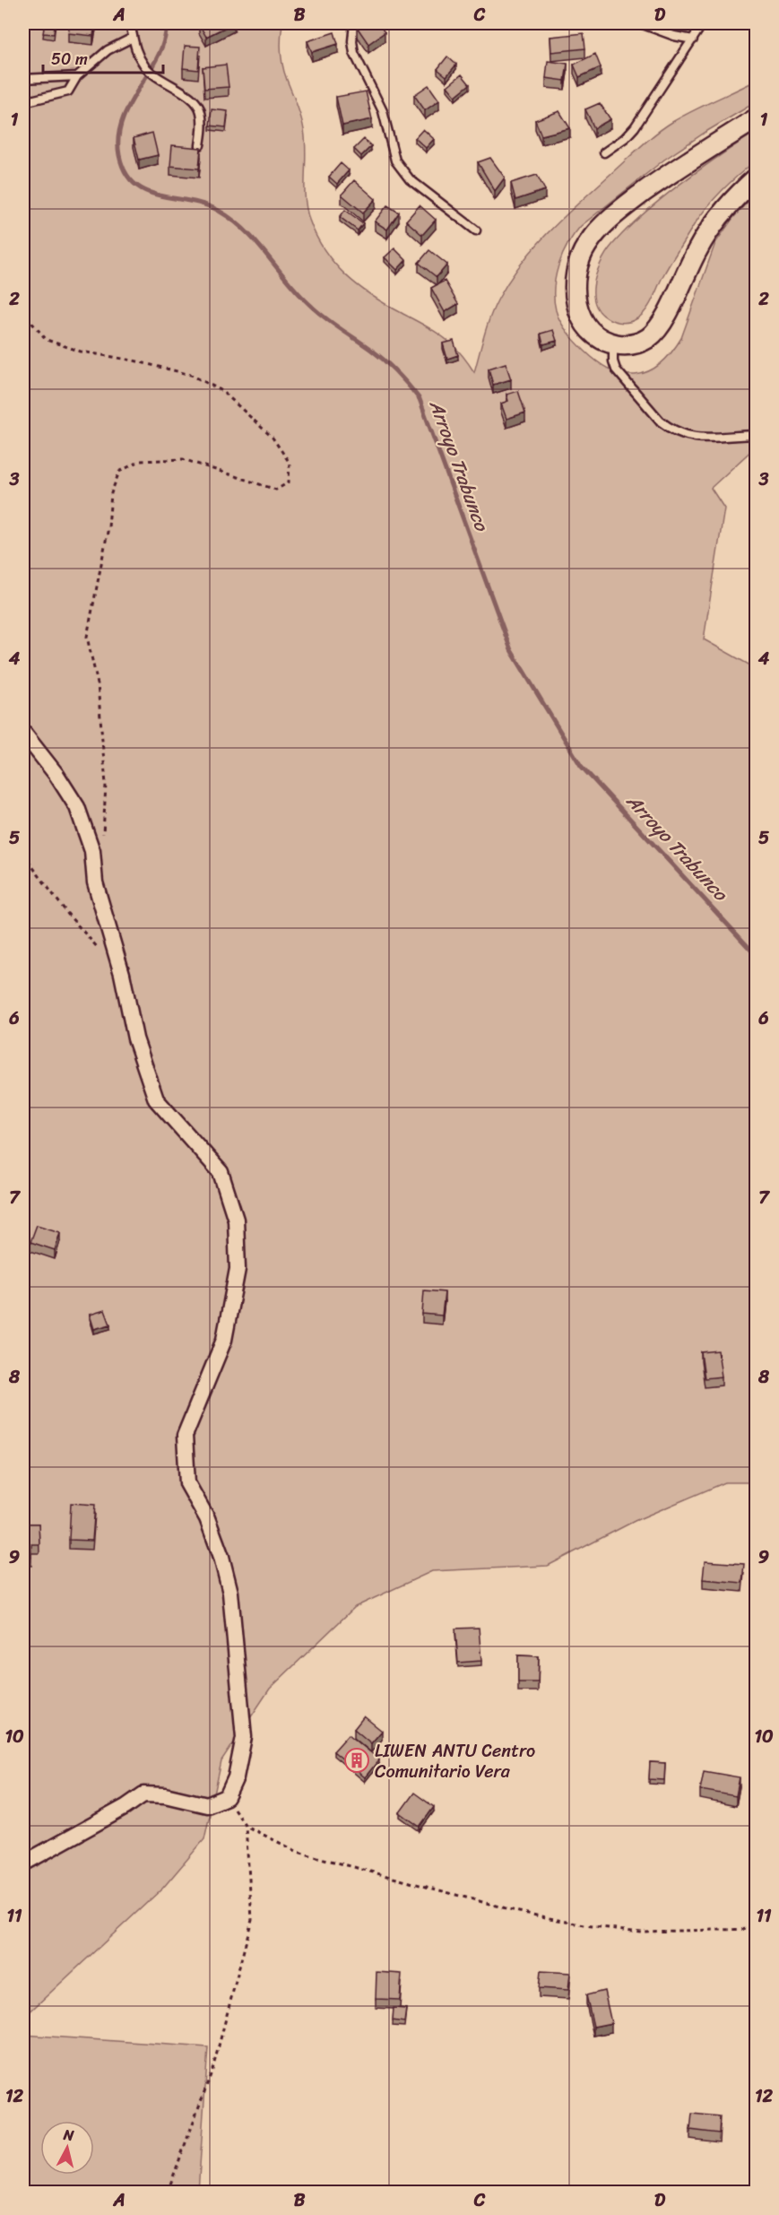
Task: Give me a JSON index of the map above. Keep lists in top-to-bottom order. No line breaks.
{"water":["Arroyo Trabunco"],"places":{"building":["LIWEN ANTU Centro Comunitario Vera"]},"scale_bar":"50 m","north":"top","grid":{"columns":["A","B","C","D"],"rows":["1","2","3","4","5","6","7","8","9","10","11","12"]}}
